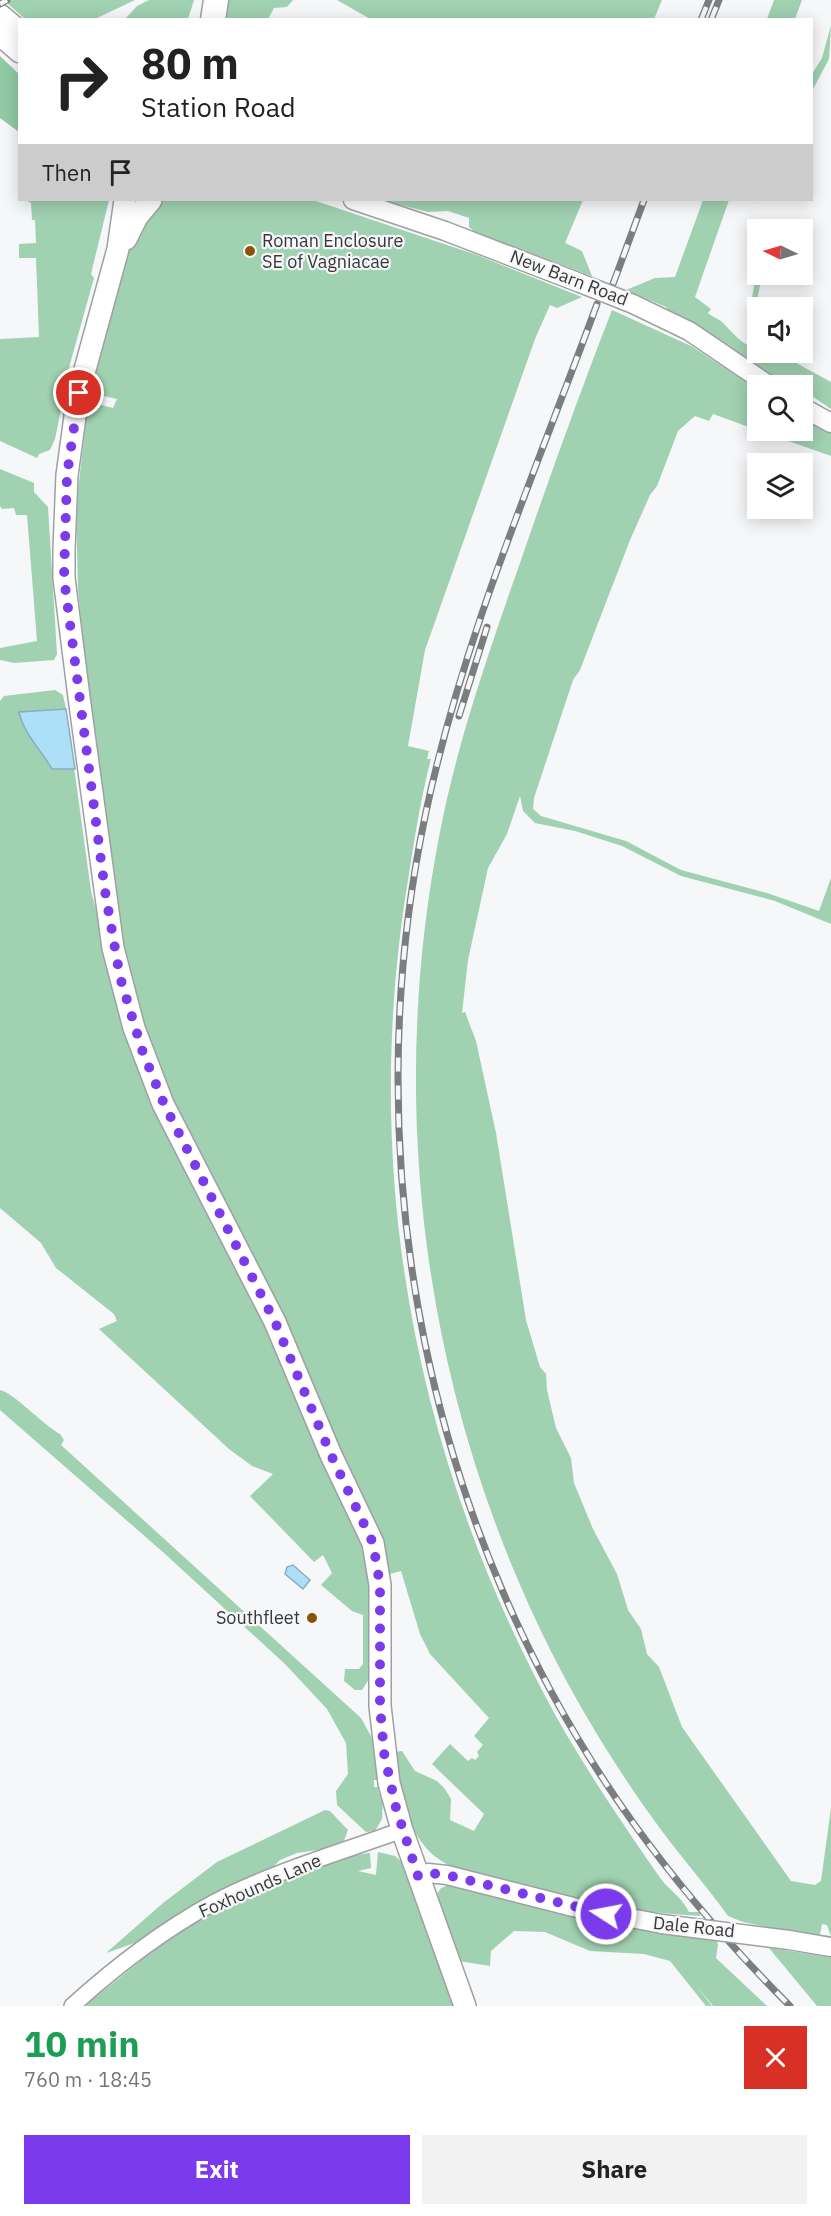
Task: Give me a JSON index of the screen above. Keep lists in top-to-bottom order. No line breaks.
{"streets":{"street":["New Barn Road","Foxhounds Lane","Dale Road"]},"places":["Roman Enclosure SE of Vagniacae","Southfleet"],"north":"left","page":{"turn":["80 m","Station Road"],"then":"Then","heading":["10 min","760 m · 18:45"],"buttons":["Exit","Share"]}}
